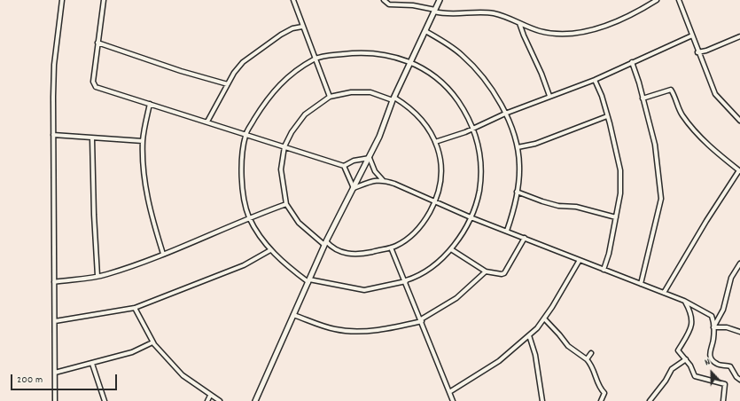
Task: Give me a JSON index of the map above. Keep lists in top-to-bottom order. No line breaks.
{"scale_bar":"200 m","north":"top"}
